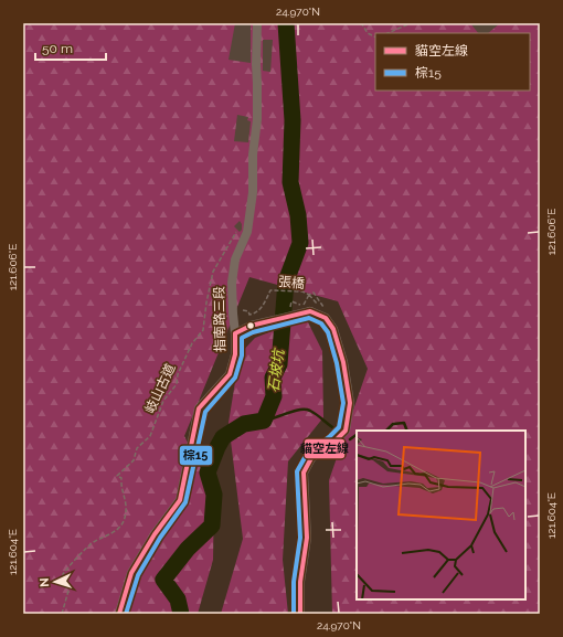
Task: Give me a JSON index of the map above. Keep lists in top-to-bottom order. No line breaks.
{"streets":{"street":["指南路三段"],"path":["張橋","岐山古道"]},"water":["石坡坑"],"lines":["transit line 貓空左線","transit line 棕15"],"legend":["貓空左線","棕15"],"scale_bar":"50 m","north":"left","coordinates":["24.970°N","121.606°E","121.604°E"]}
